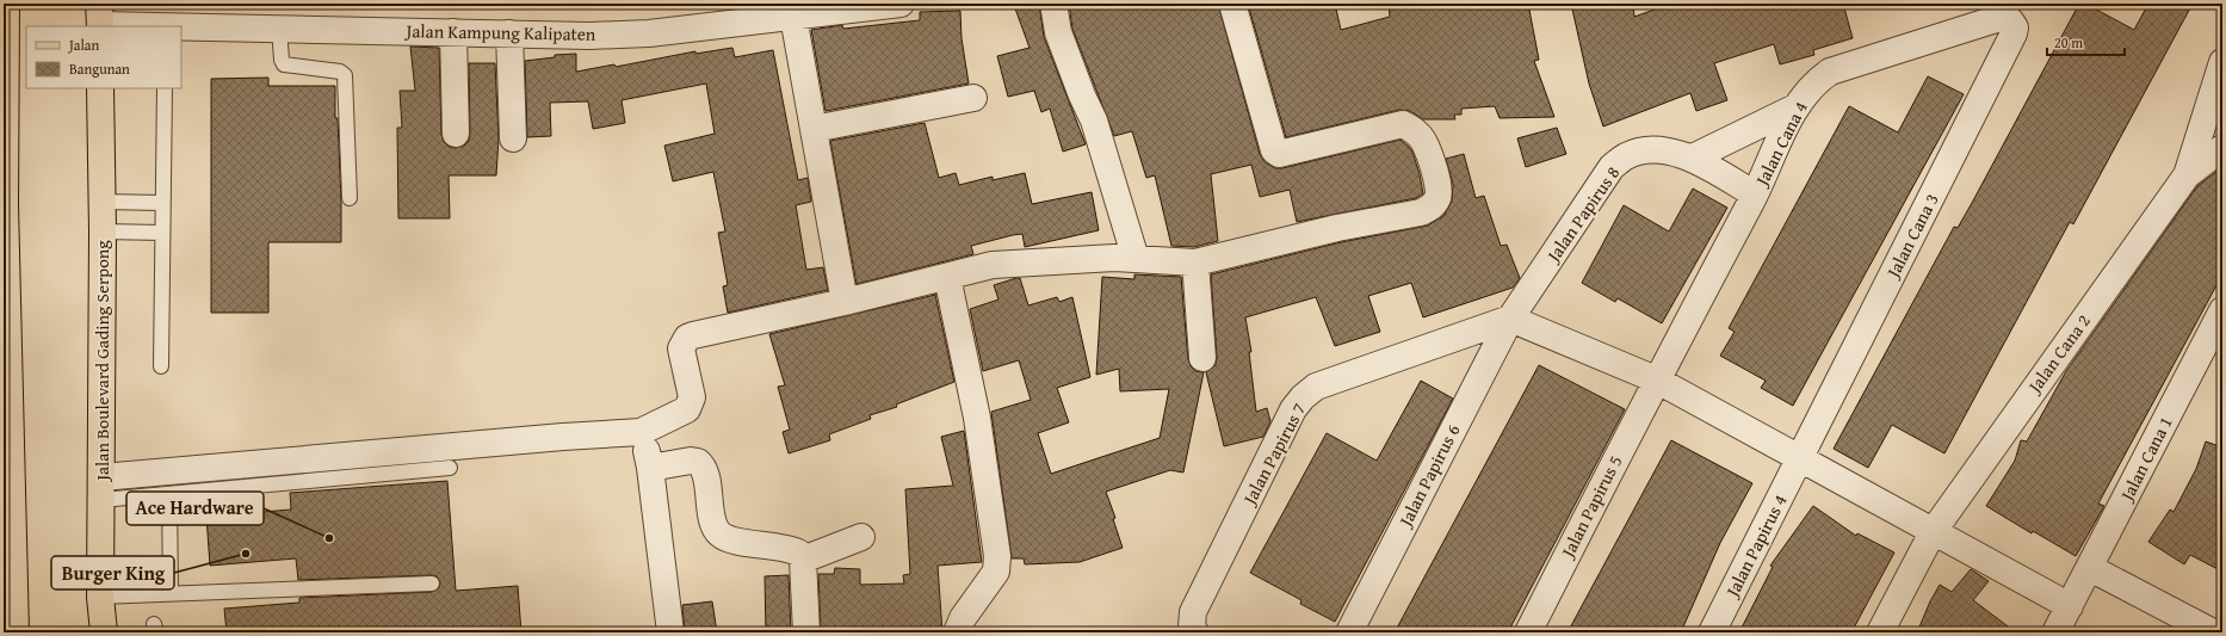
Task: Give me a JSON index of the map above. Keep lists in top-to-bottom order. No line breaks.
{"streets":{"main road":["Jalan Boulevard Gading Serpong"],"street":["Jalan Kampung Kalipaten","Jalan Cana 4","Jalan Papirus 8","Jalan Cana 3","Jalan Cana 2","Jalan Papirus 7","Jalan Cana 1","Jalan Papirus 6","Jalan Papirus 5","Jalan Papirus 4"]},"crossings":[["Jalan Cana 4","Jalan Papirus 8"],["Jalan Cana 4","Jalan Cana 3"],["Jalan Cana 4","Jalan Papirus 5"],["Jalan Papirus 8","Jalan Papirus 7"],["Jalan Papirus 8","Jalan Papirus 6"],["Jalan Cana 3","Jalan Papirus 4"],["Jalan Papirus 7","Jalan Papirus 6"]],"places":["Ace Hardware","Burger King"],"legend":["Jalan","Bangunan"],"scale_bar":"20 m"}
